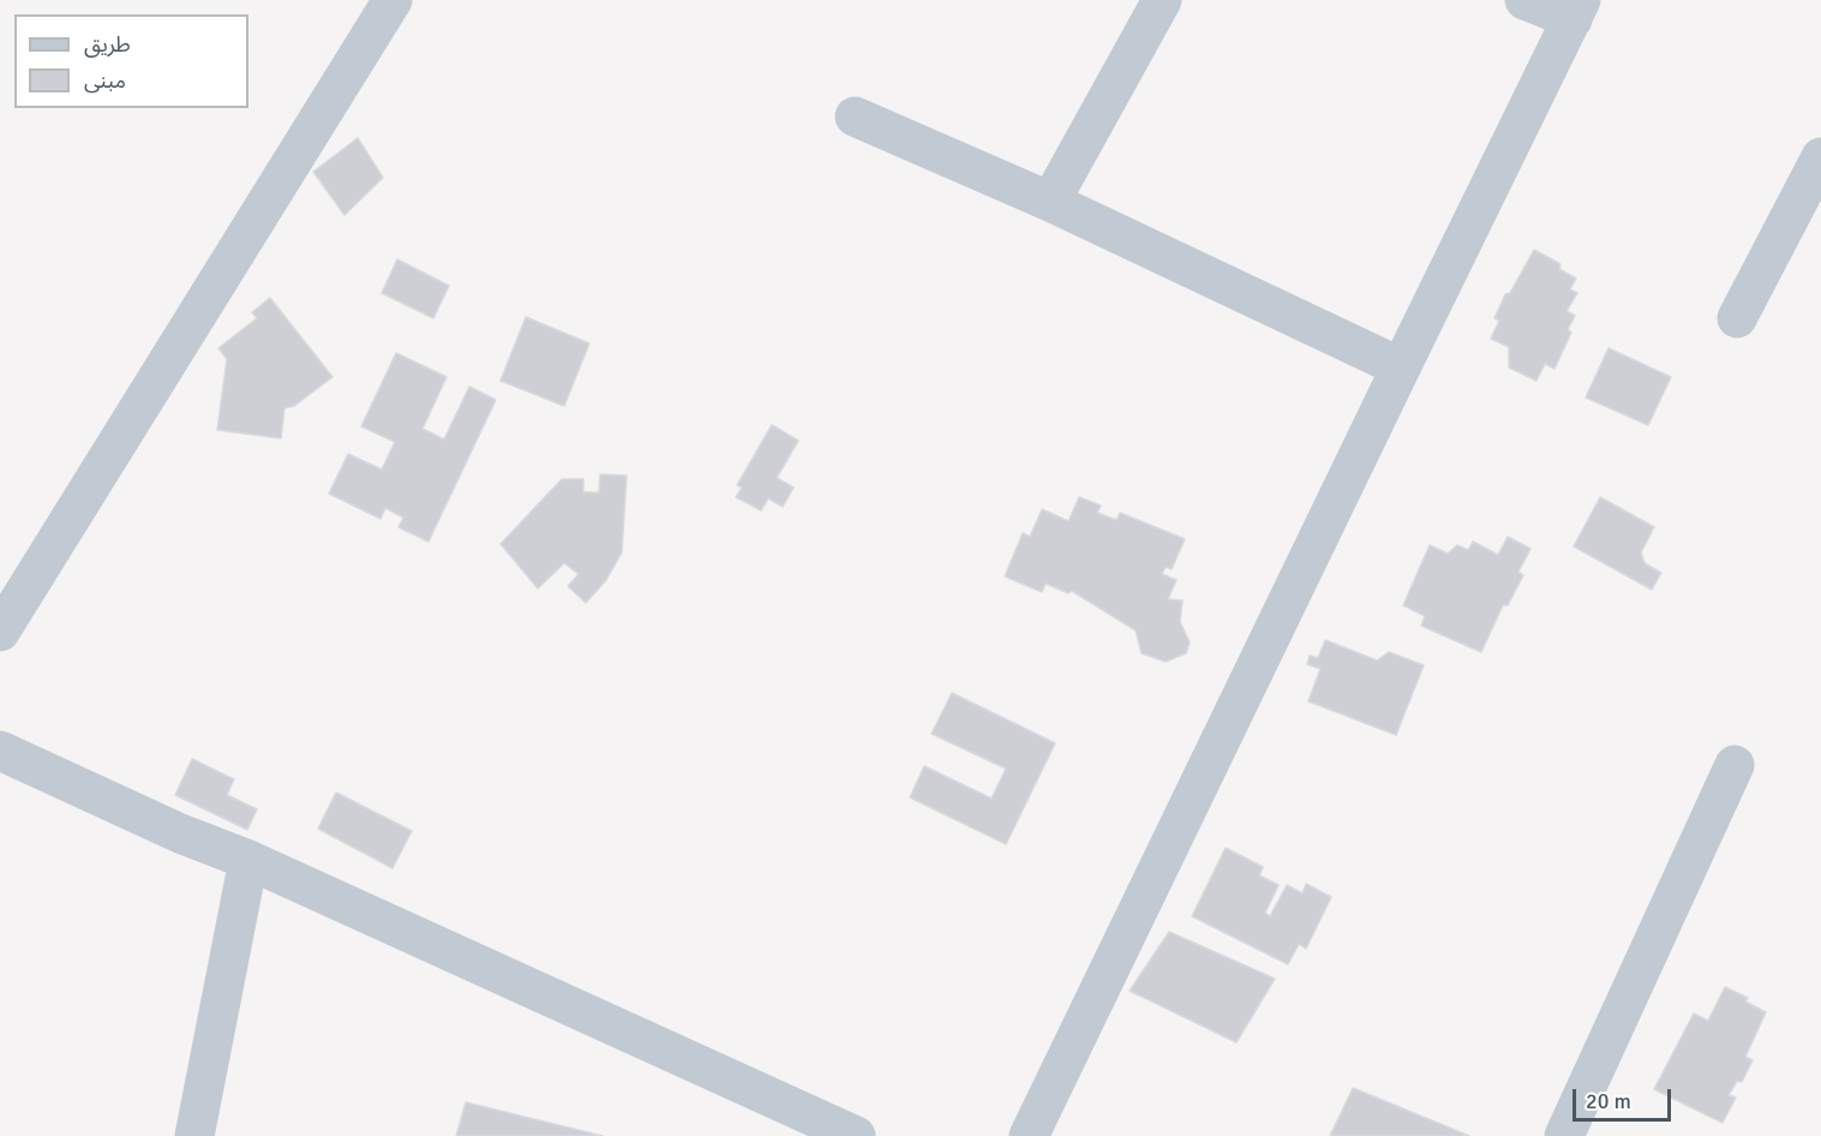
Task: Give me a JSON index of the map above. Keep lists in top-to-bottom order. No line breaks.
{"legend":["طريق","مبنى"],"scale_bar":"20 m"}
